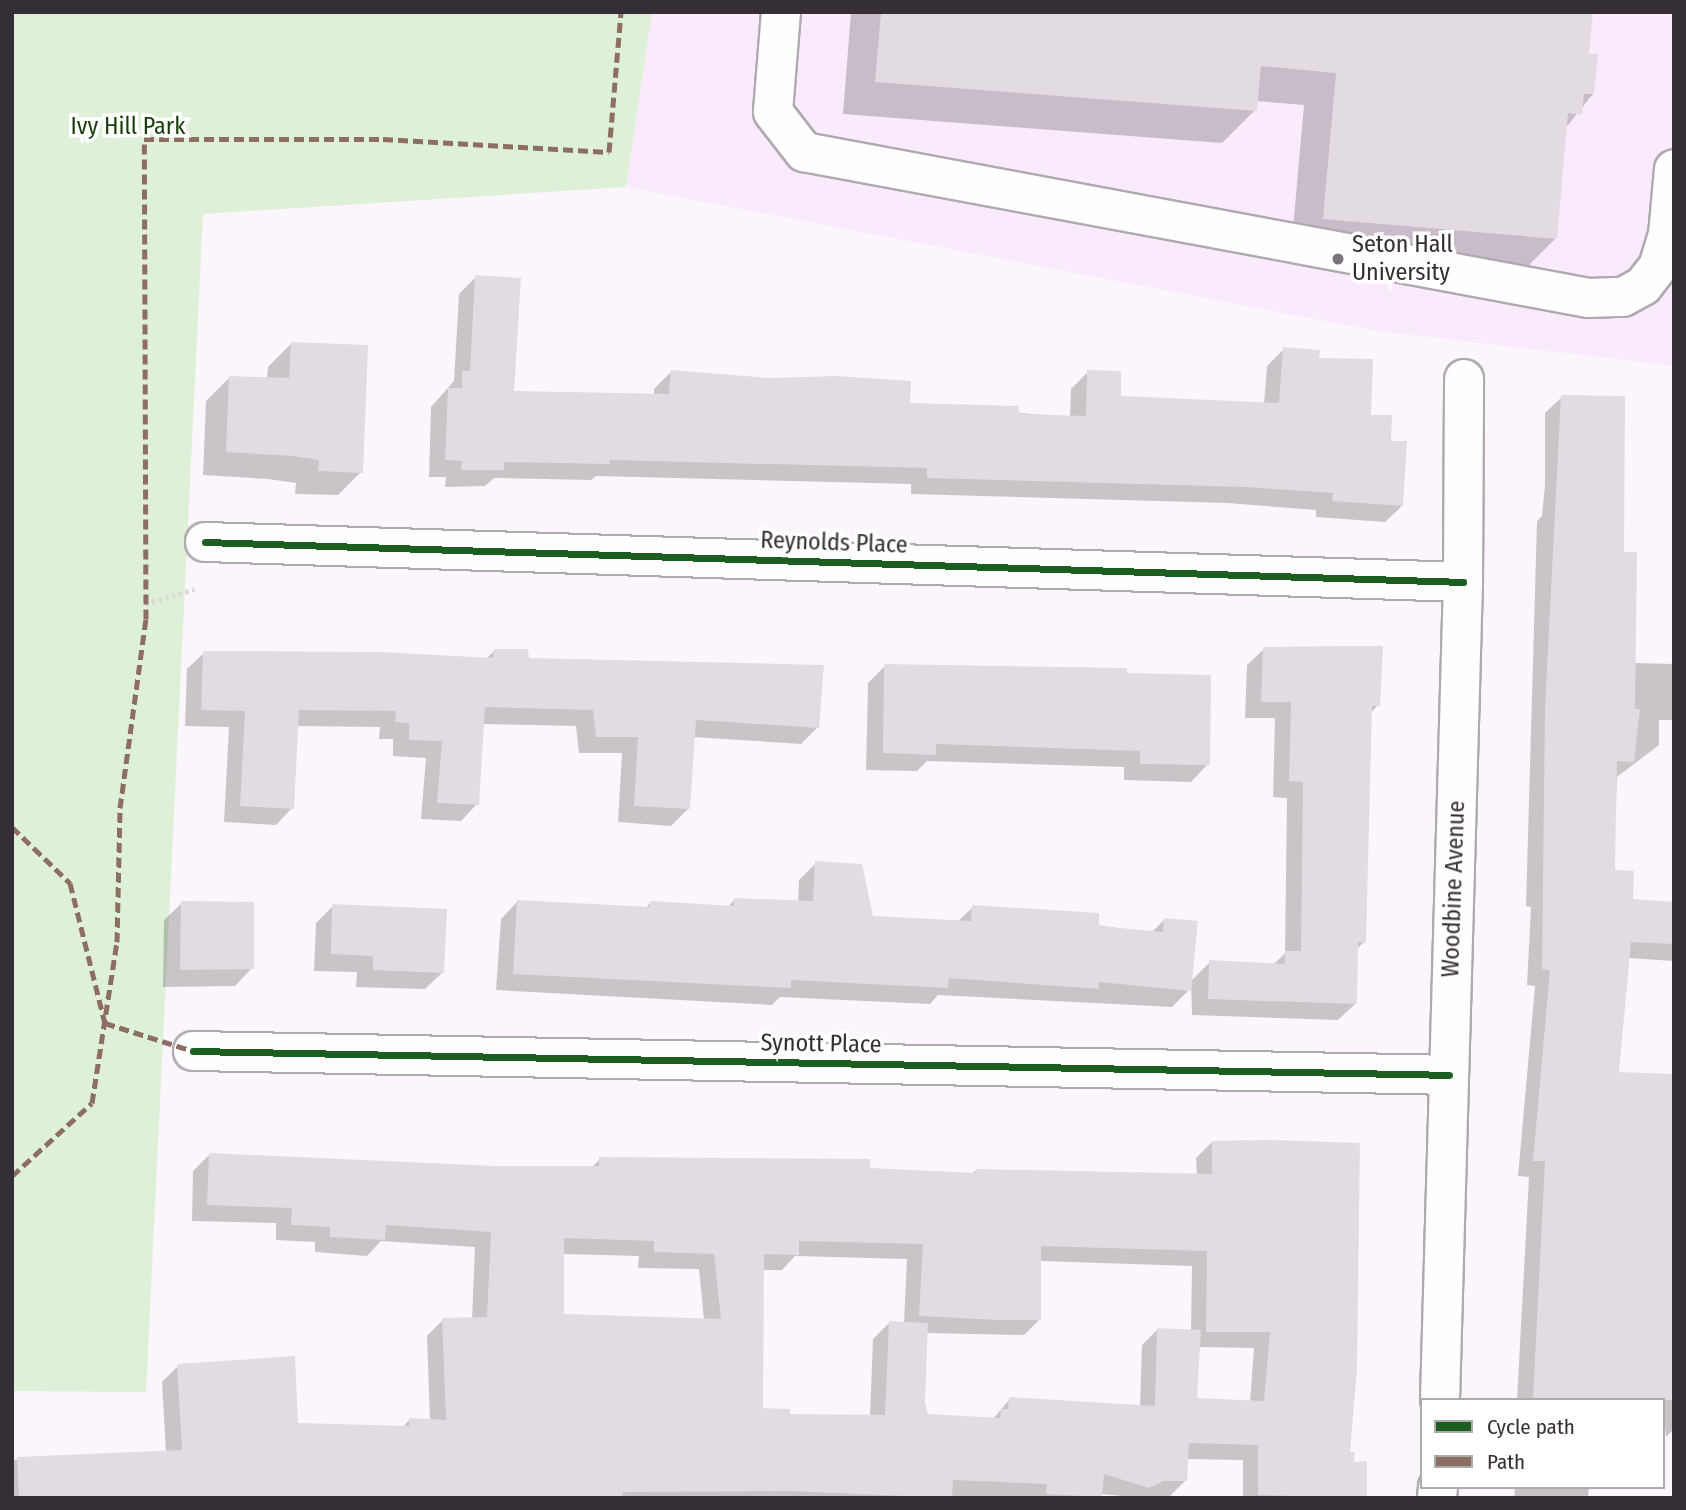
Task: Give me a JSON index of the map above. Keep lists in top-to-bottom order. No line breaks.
{"streets":{"street":["Reynolds Place","Woodbine Avenue","Synott Place"]},"crossings":[["Reynolds Place","Woodbine Avenue"],["Woodbine Avenue","Synott Place"]],"parks":["Ivy Hill Park"],"places":["Seton Hall University"],"legend":["Cycle path","Path"]}
